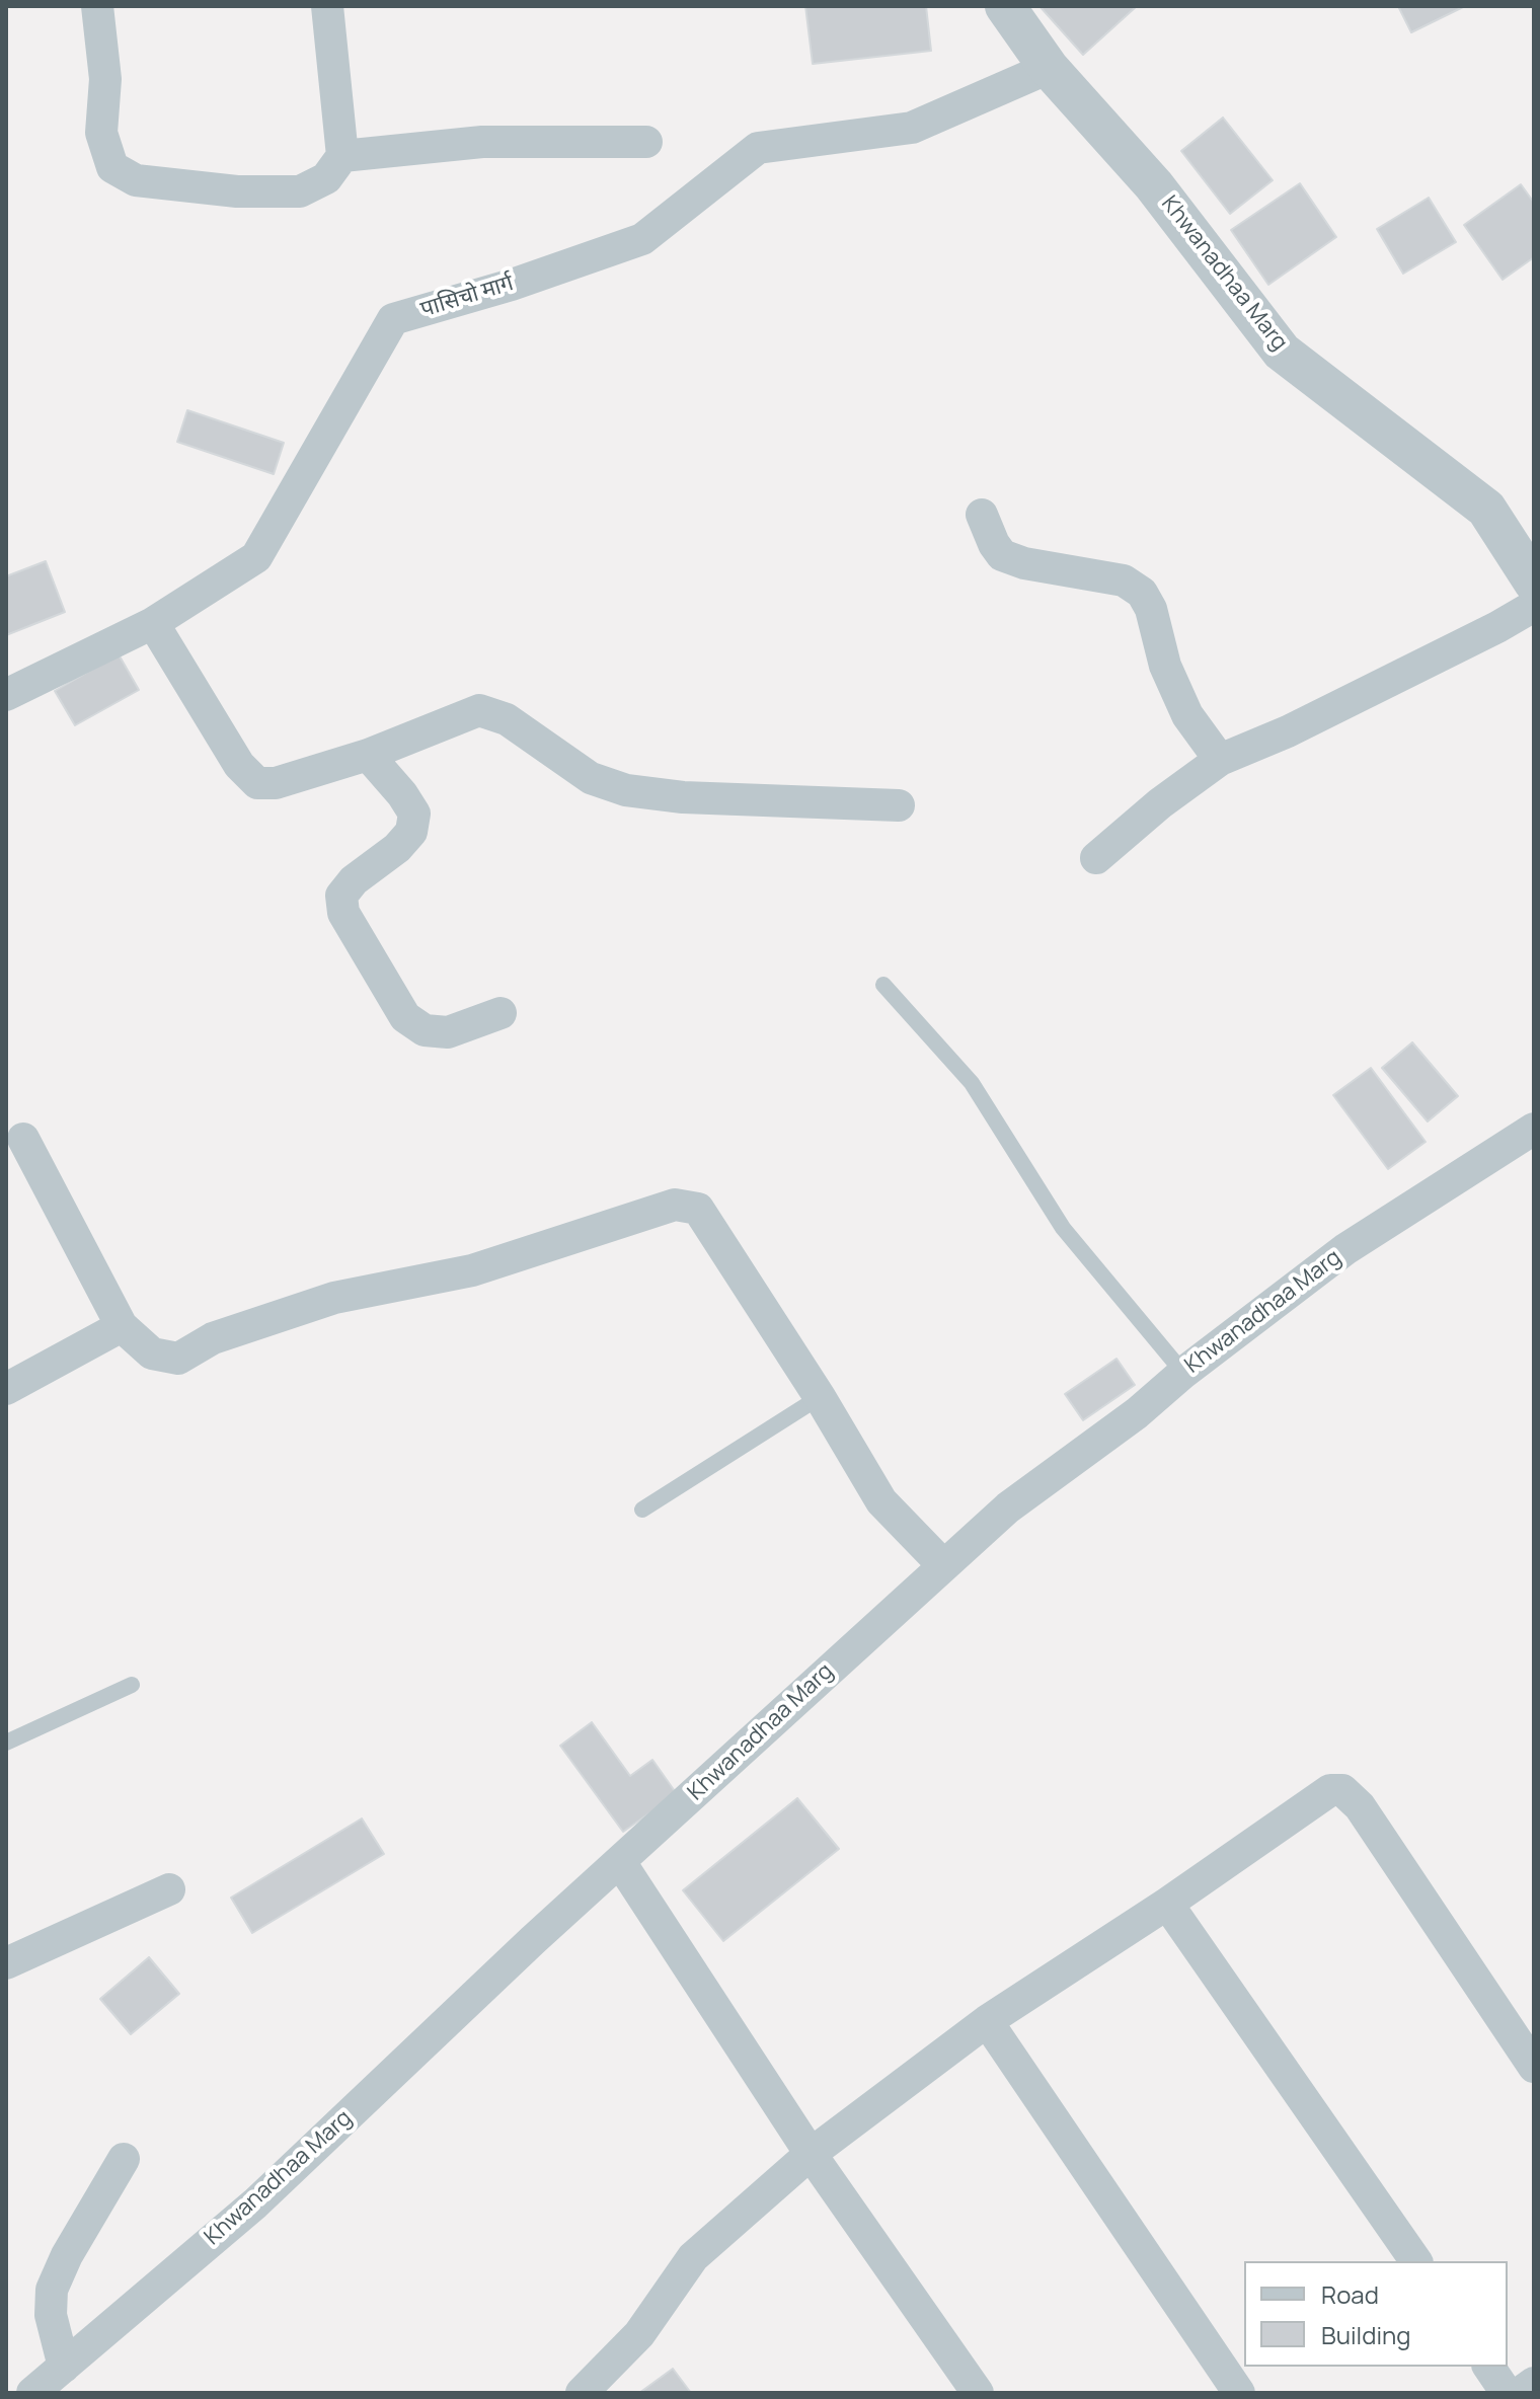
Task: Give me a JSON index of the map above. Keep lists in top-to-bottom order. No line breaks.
{"streets":{"street":["Khwanadhaa Marg","पासिचो मार्ग"]},"crossings":[["Khwanadhaa Marg","पासिचो मार्ग"]],"legend":["Road","Building"]}
